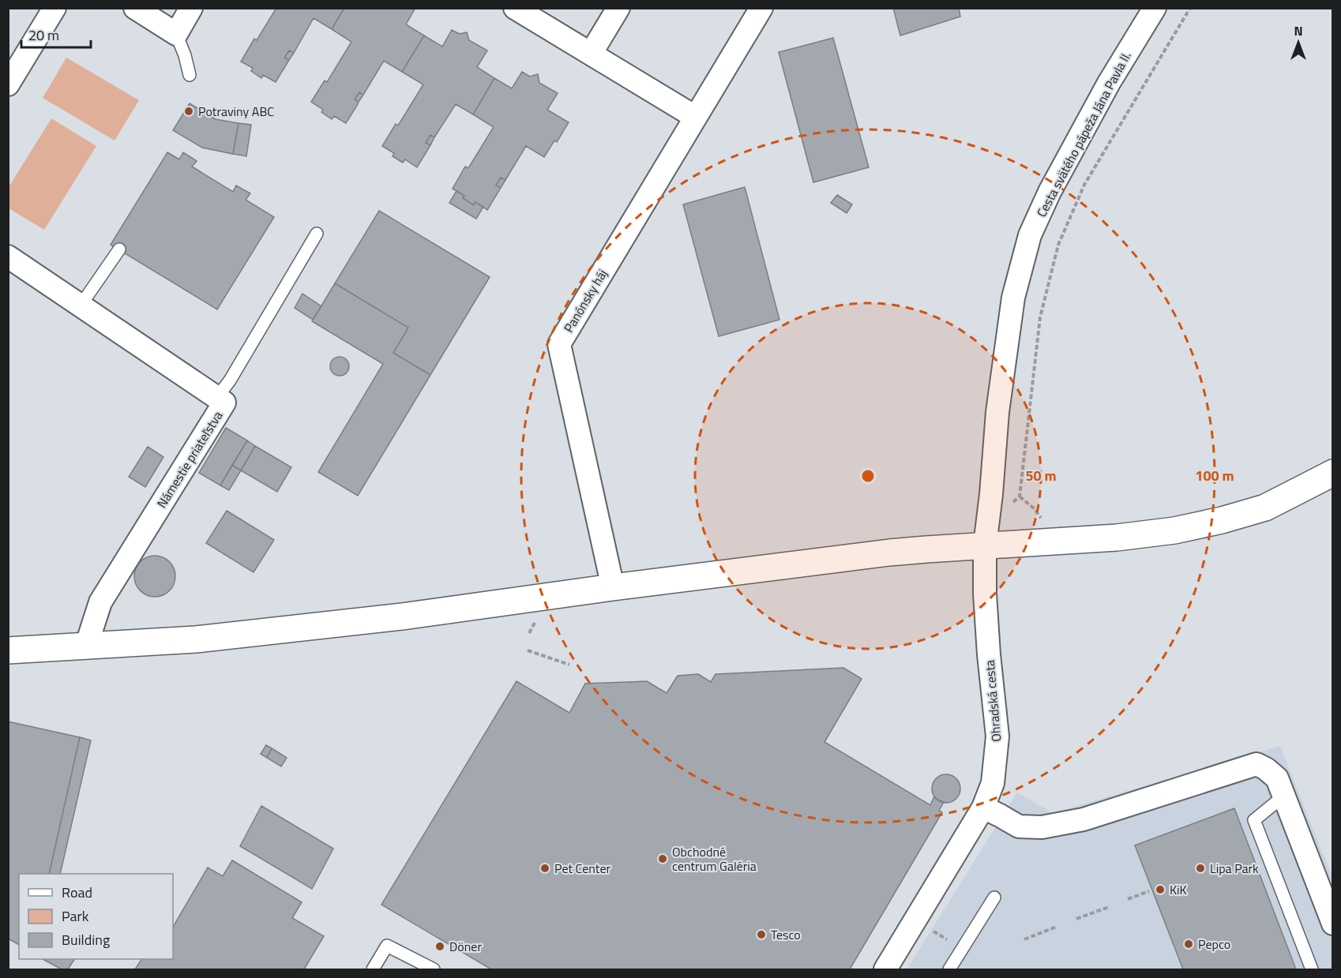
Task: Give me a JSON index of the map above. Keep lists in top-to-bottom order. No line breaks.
{"streets":{"street":["Cesta svätého pápeža Jána Pavla II.","Panónsky háj","Námestie priateľstva","Ohradská cesta"]},"crossings":[["Cesta svätého pápeža Jána Pavla II.","Ohradská cesta"]],"places":["Potraviny ABC","Obchodné centrum Galéria","Pet Center","Lipa Park","KiK","Tesco","Pepco","Döner"],"legend":["Road","Park","Building"],"scale_bar":"20 m","north":"top","rings":["50 m","100 m"]}
